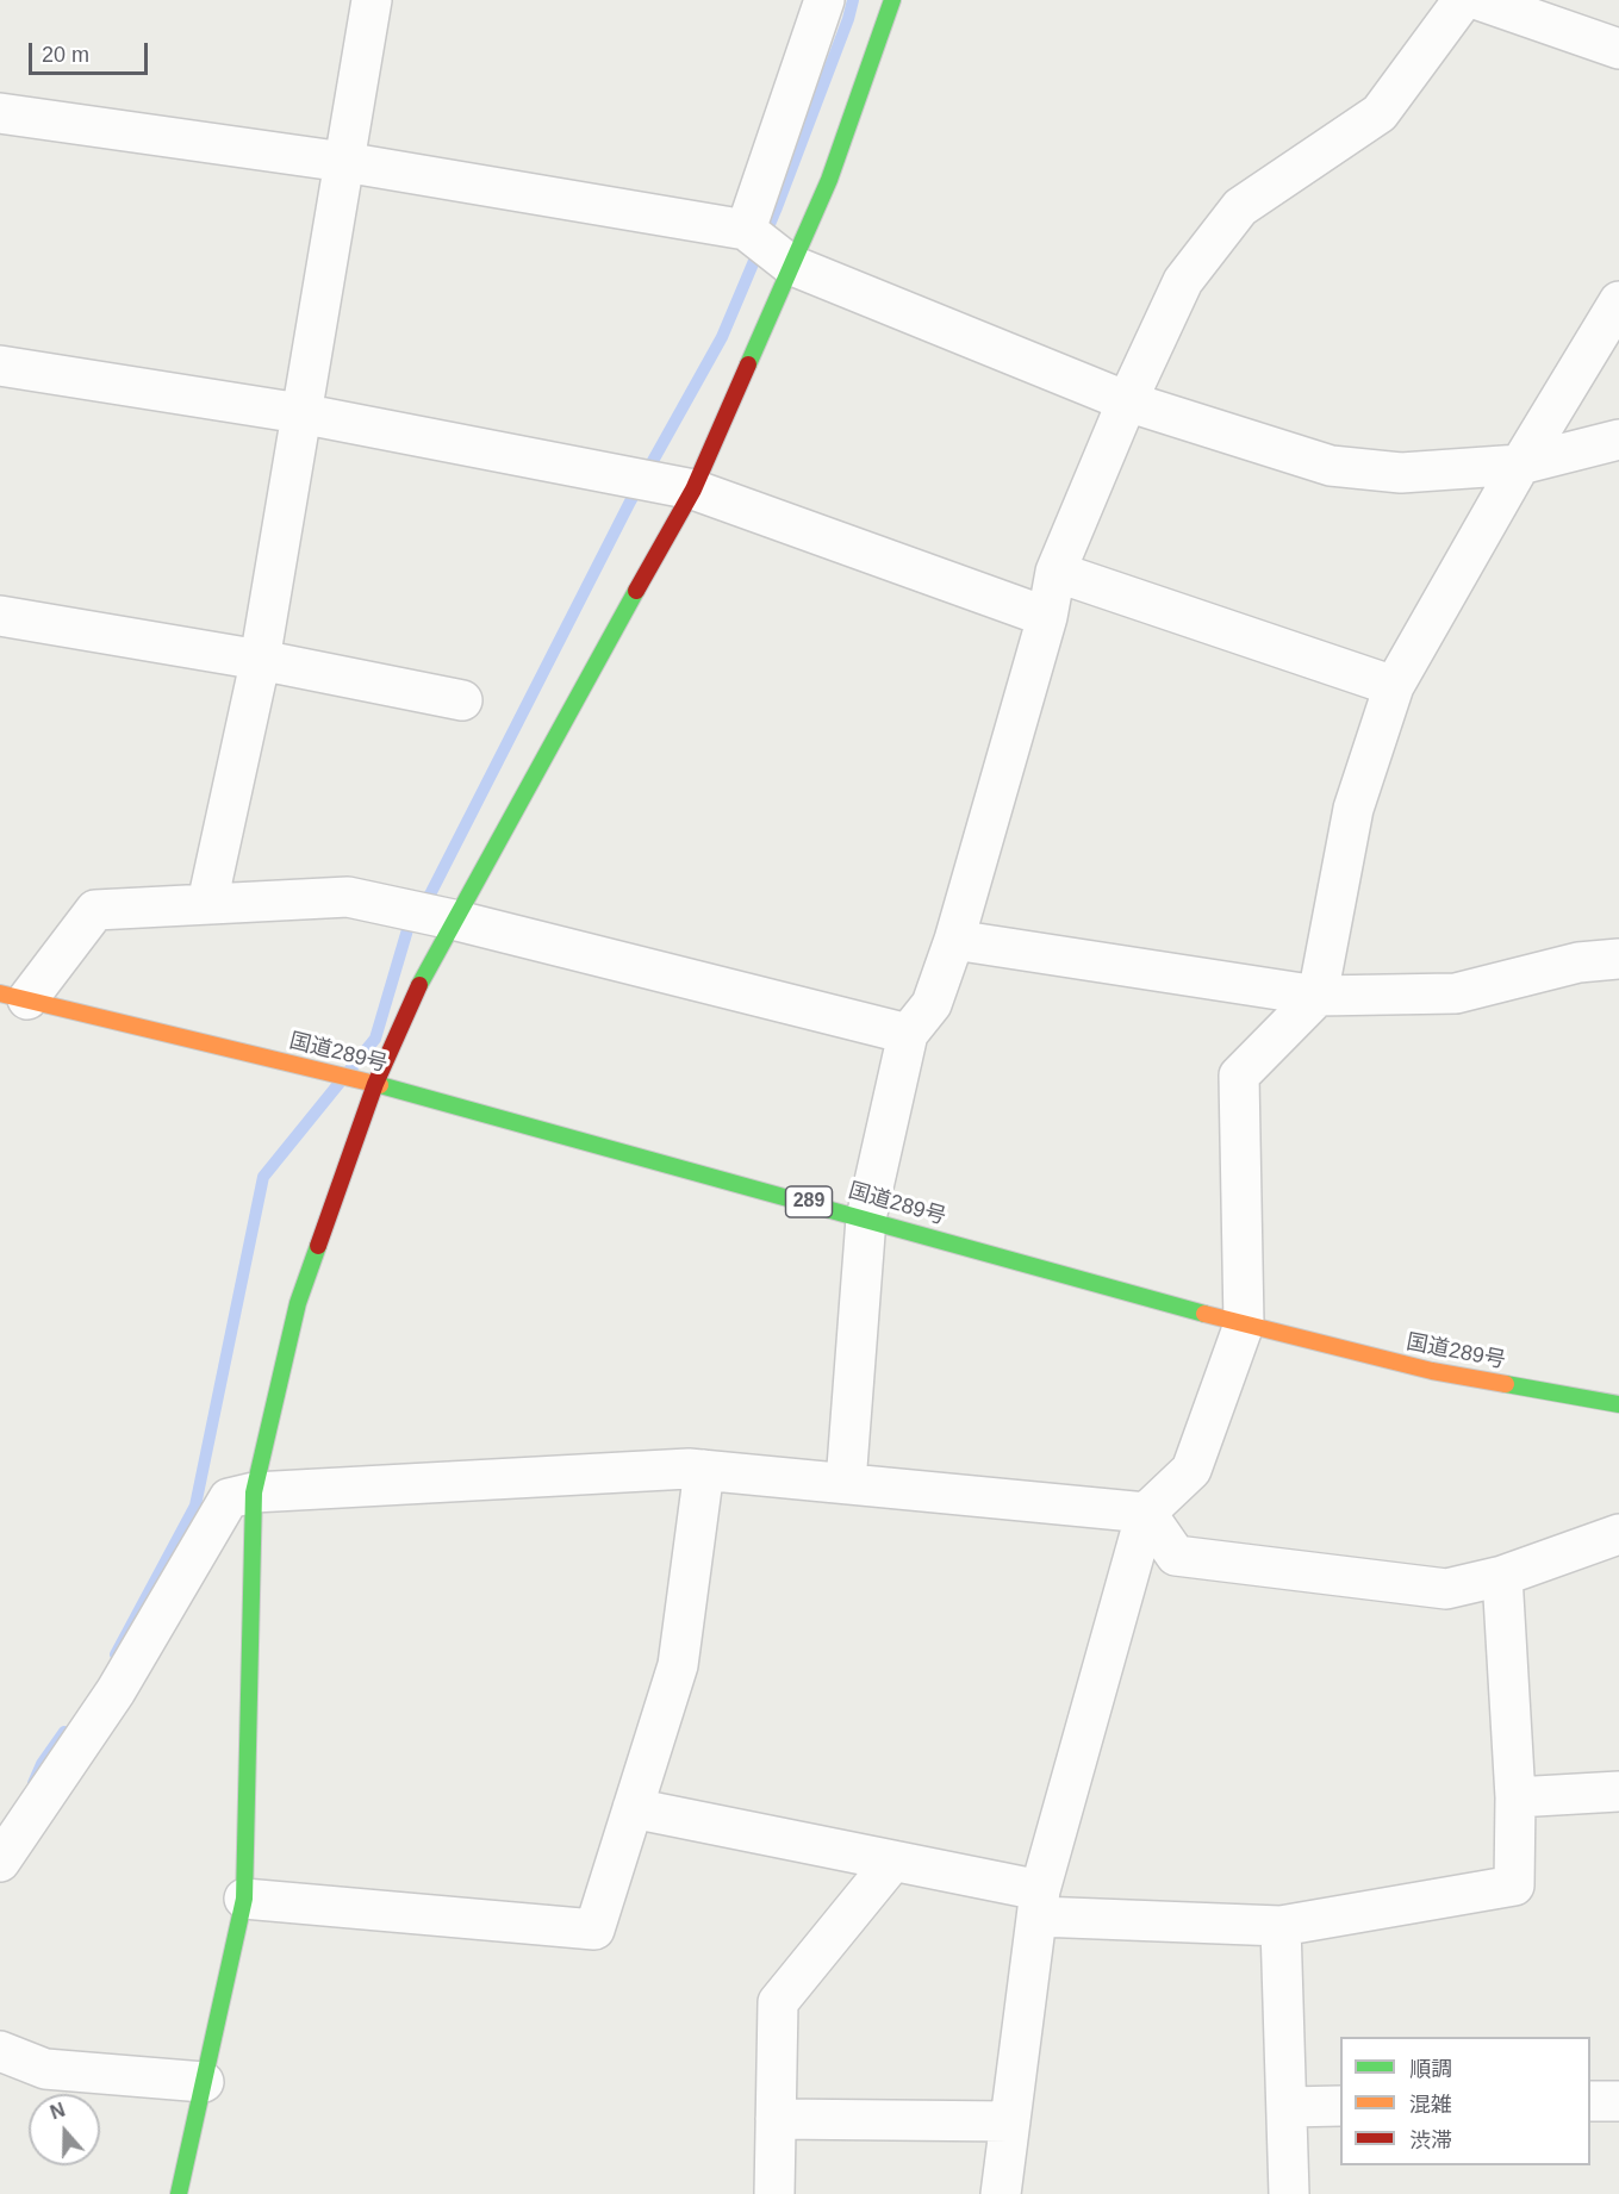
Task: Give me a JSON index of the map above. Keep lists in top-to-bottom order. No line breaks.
{"streets":{"main road":["国道289号","289"]},"legend":["順調","混雑","渋滞"],"scale_bar":"20 m","north":"top"}
